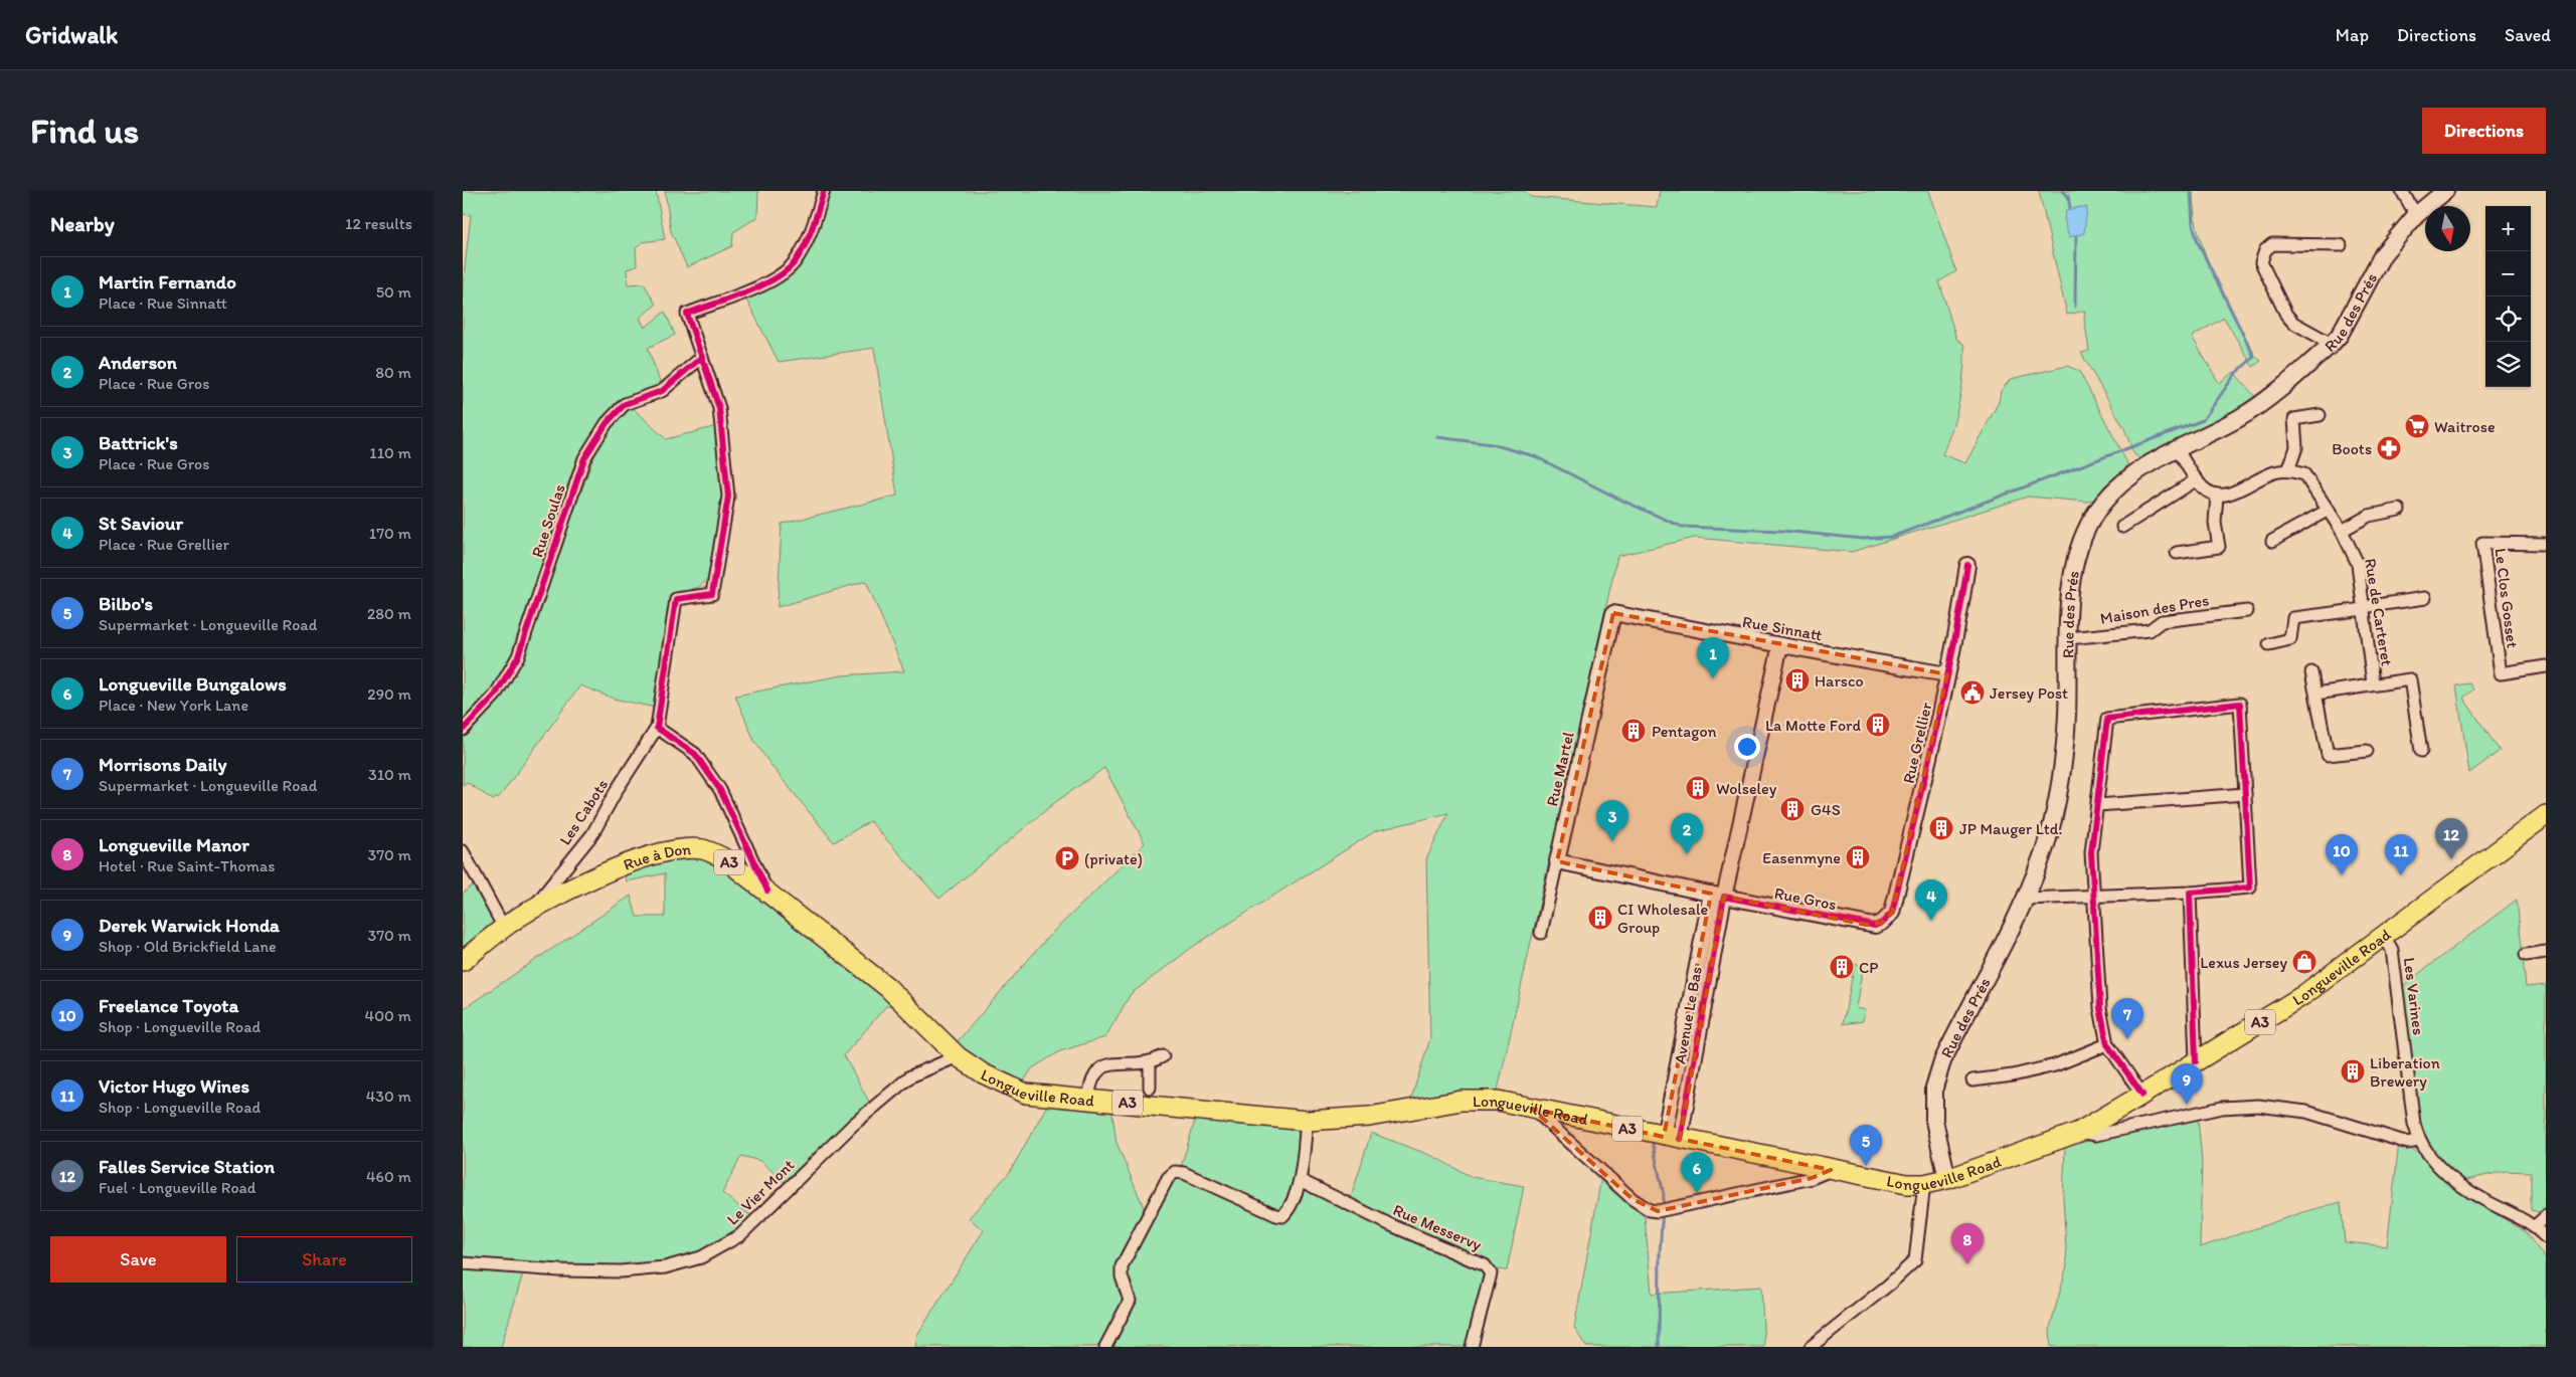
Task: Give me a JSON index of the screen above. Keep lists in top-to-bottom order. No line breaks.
{"streets":{"main road":["Rue des Prés","Rue à Don","A3","Longueville Road"],"street":["Rue Soulas","Le Clos Gosset","Maison des Pres","Rue de Carteret","Rue Sinnatt","Rue Grellier","Rue Martel","Les Cabots","Rue Gros","Les Varines","Avenue Le Bas","Le Vier Mont","Rue Messervy"]},"crossings":[["Rue des Prés","Maison des Pres"],["Rue des Prés","Longueville Road"],["Rue Sinnatt","Rue Grellier"],["Rue Sinnatt","Rue Martel"],["Rue Sinnatt","Avenue Le Bas"],["Rue Grellier","Rue Gros"],["Rue Martel","Rue Gros"],["Les Cabots","Rue à Don"],["Rue à Don","Longueville Road"],["Rue à Don","Le Vier Mont"],["Rue Gros","Avenue Le Bas"],["Longueville Road","Les Varines"],["Longueville Road","Avenue Le Bas"],["Longueville Road","Le Vier Mont"]],"places":{"supermarket":["Waitrose"],"pharmacy":["Boots"],"building":["Harsco","La Motte Ford","Pentagon","Wolseley","G4S","JP Mauger Ltd.","Easenmyne","CI Wholesale Group","CP","Liberation Brewery"],"public building":["Jersey Post"],"parking":["(private)"],"shop":["Lexus Jersey"]},"north":"bottom","page":{"header":"Gridwalk","nav":["Map","Directions","Saved"],"buttons":["Directions",["Save","Share"]],"title":"Find us","heading":["Nearby","12 results"],"map_buttons":["+","−"],"list":[{"mark":"1","name":"Martin Fernando","note":"Place · Rue Sinnatt","value":"50 m"},{"mark":"2","name":"Anderson","note":"Place · Rue Gros","value":"80 m"},{"mark":"3","name":"Battrick's","note":"Place · Rue Gros","value":"110 m"},{"mark":"4","name":"St Saviour","note":"Place · Rue Grellier","value":"170 m"},{"mark":"5","name":"Bilbo's","note":"Supermarket · Longueville Road","value":"280 m"},{"mark":"6","name":"Longueville Bungalows","note":"Place · New York Lane","value":"290 m"},{"mark":"7","name":"Morrisons Daily","note":"Supermarket · Longueville Road","value":"310 m"},{"mark":"8","name":"Longueville Manor","note":"Hotel · Rue Saint-Thomas","value":"370 m"},{"mark":"9","name":"Derek Warwick Honda","note":"Shop · Old Brickfield Lane","value":"370 m"},{"mark":"10","name":"Freelance Toyota","note":"Shop · Longueville Road","value":"400 m"},{"mark":"11","name":"Victor Hugo Wines","note":"Shop · Longueville Road","value":"430 m"},{"mark":"12","name":"Falles Service Station","note":"Fuel · Longueville Road","value":"460 m"}],"pins":["1","3","2","12","10","11","4","7","9","5","6","8"]}}
